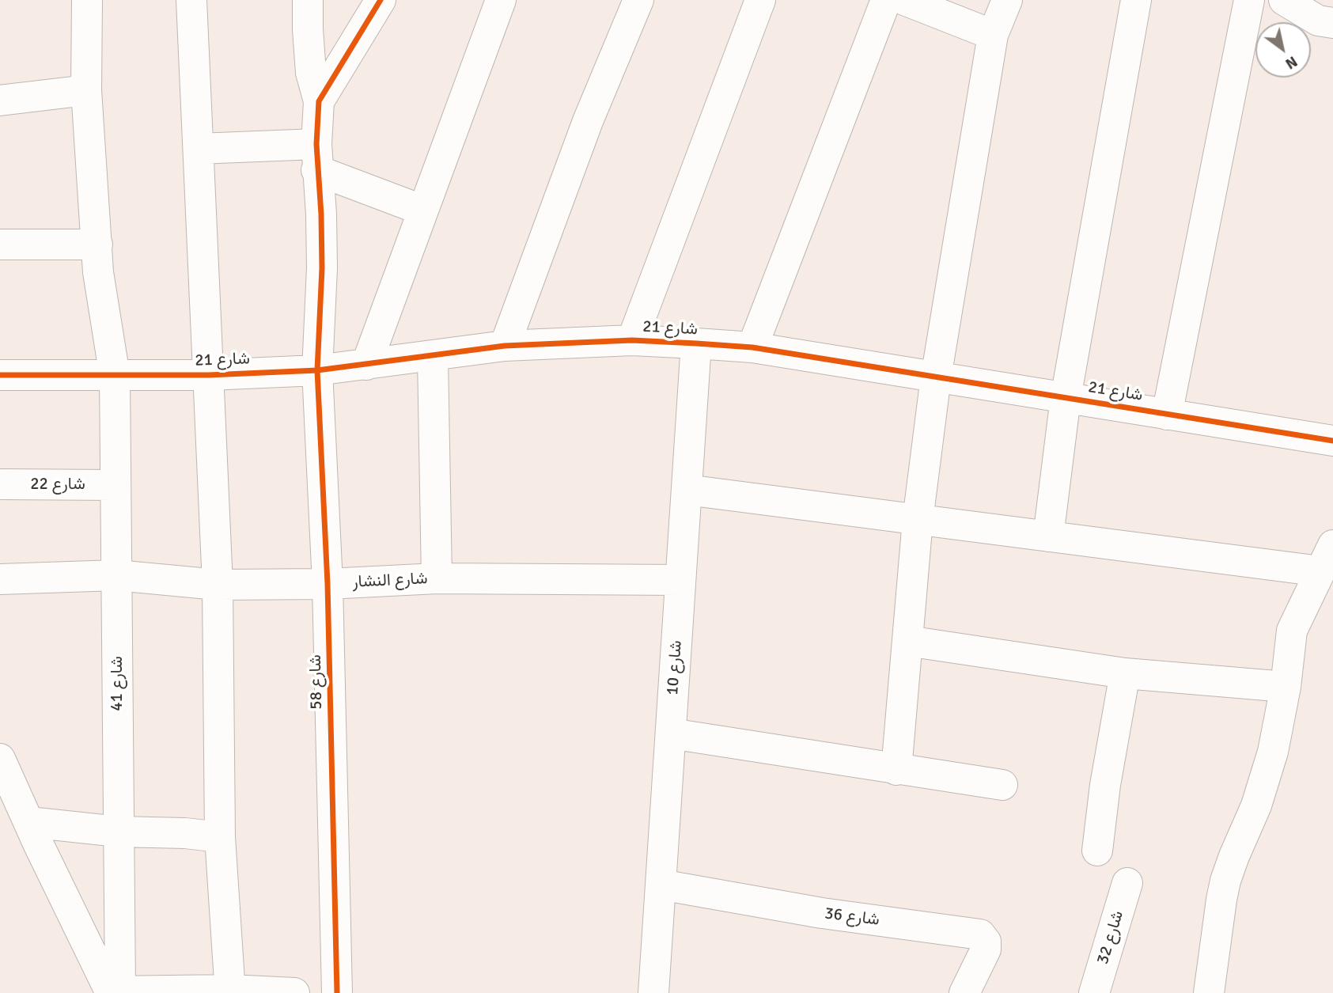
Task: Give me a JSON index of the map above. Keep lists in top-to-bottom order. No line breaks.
{"streets":{"street":["شارع 21","شارع 22","شارع النشار","شارع 10","شارع 58","شارع 41","شارع 36","شارع 32"]},"crossings":[["شارع 21","شارع 10"],["شارع 21","شارع 58"],["شارع 21","شارع 41"],["شارع 22","شارع 41"],["شارع النشار","شارع 10"],["شارع النشار","شارع 58"],["شارع النشار","شارع 41"],["شارع 10","شارع 36"]],"north":"bottom right"}
